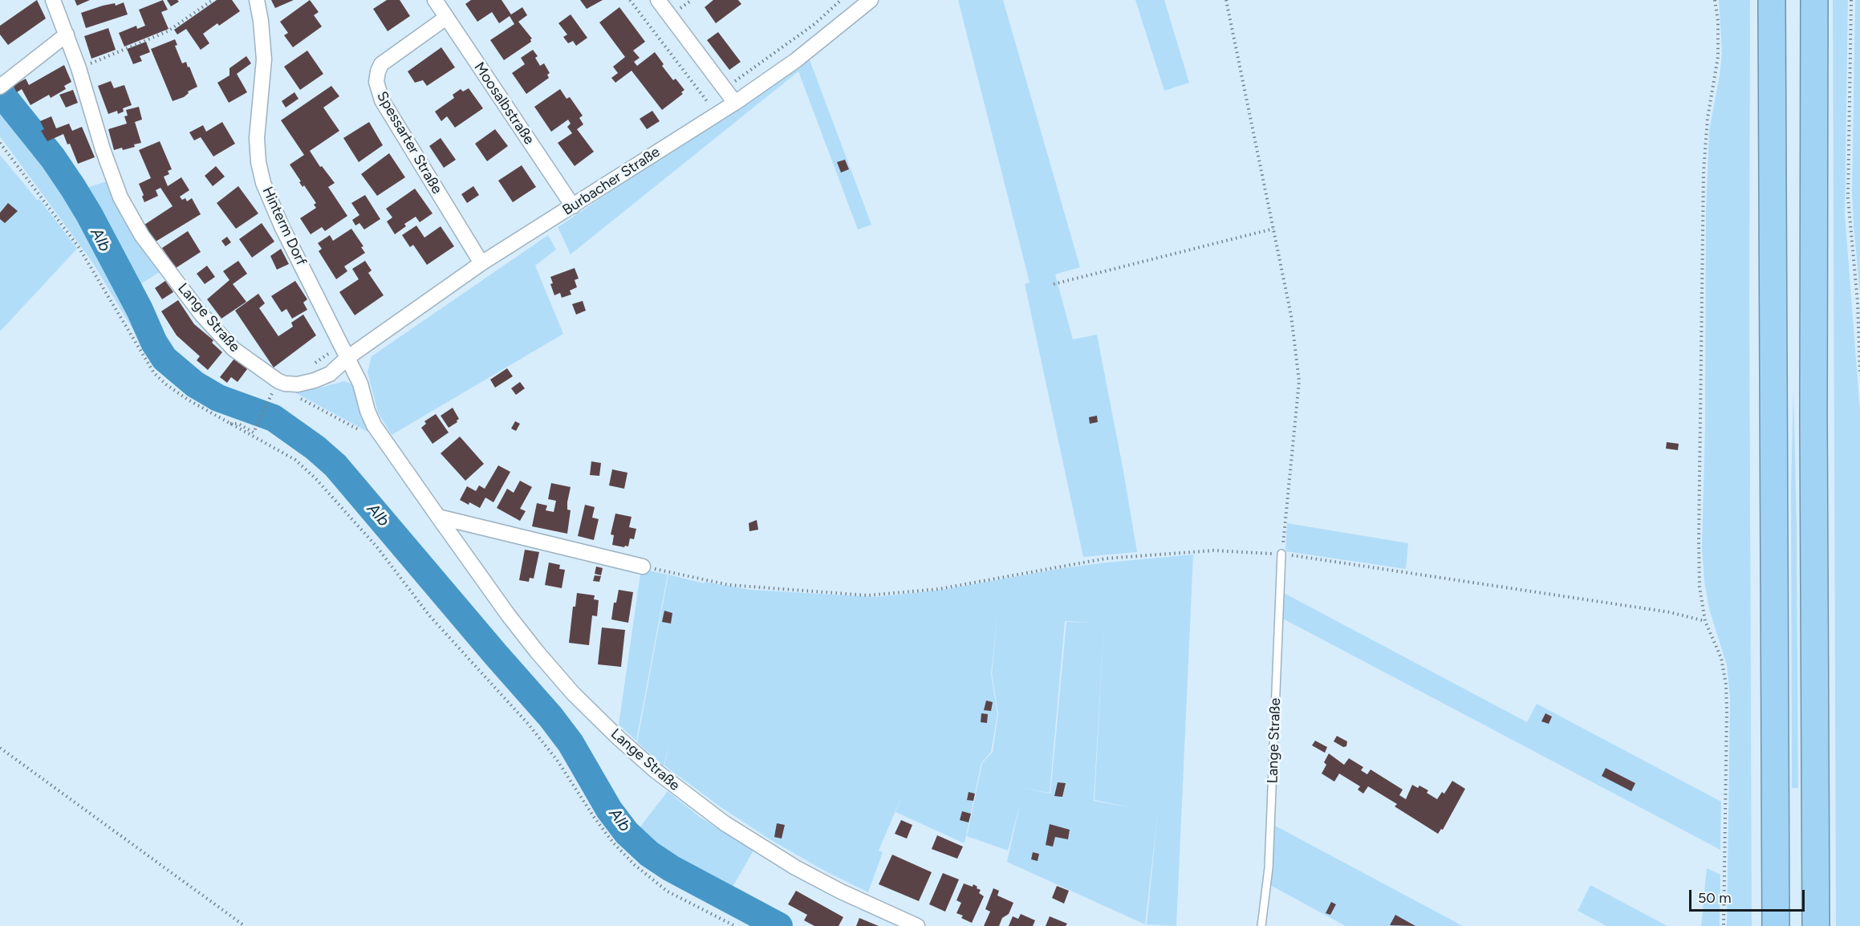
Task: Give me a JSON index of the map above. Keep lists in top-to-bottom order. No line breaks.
{"streets":{"street":["Moosalbstraße","Spessarter Straße","Burbacher Straße","Hinterm Dorf","Lange Straße"]},"crossings":[["Moosalbstraße","Spessarter Straße"],["Moosalbstraße","Burbacher Straße"],["Spessarter Straße","Burbacher Straße"],["Burbacher Straße","Hinterm Dorf"],["Burbacher Straße","Lange Straße"],["Hinterm Dorf","Lange Straße"]],"water":["Alb"],"scale_bar":"50 m"}
